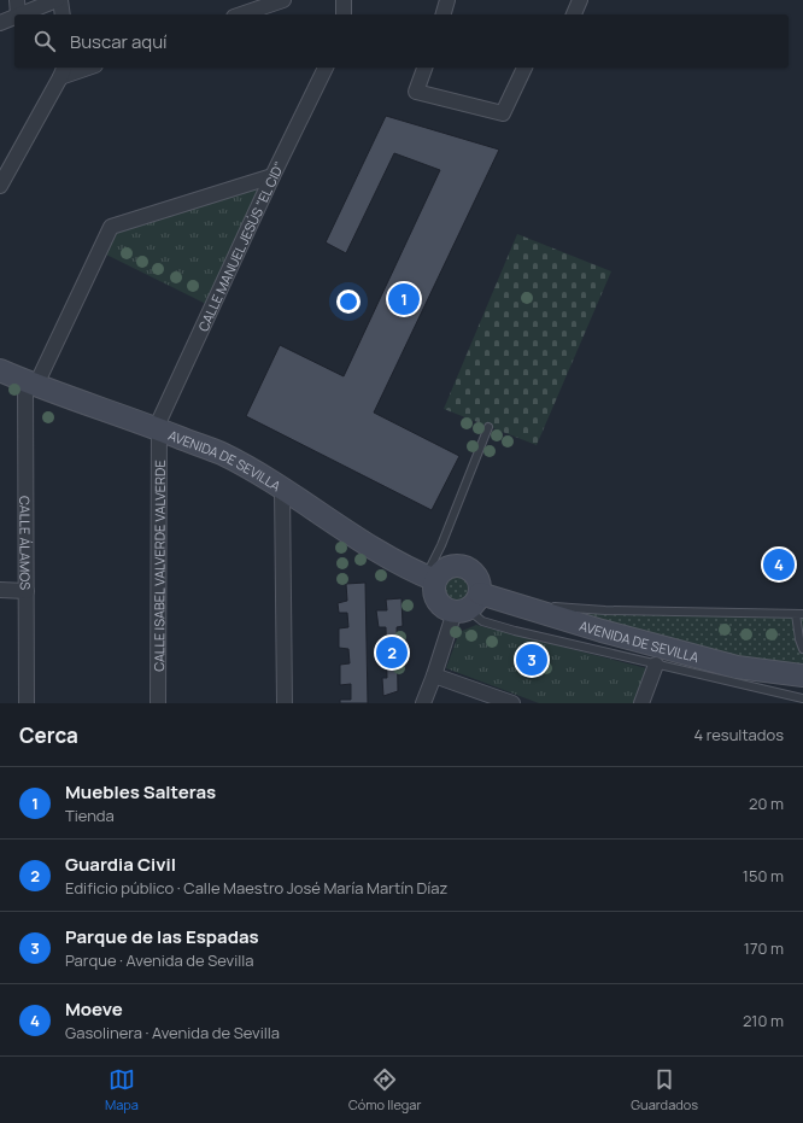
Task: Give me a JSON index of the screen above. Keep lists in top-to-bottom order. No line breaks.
{"streets":{"main road":["AVENIDA DE SEVILLA"],"street":["CALLE MANUEL JESÚS \"EL CID\"","CALLE ÁLAMOS","CALLE ISABEL VALVERDE VALVERDE"]},"crossings":[["CALLE MANUEL JESÚS \"EL CID\"","AVENIDA DE SEVILLA"],["CALLE MANUEL JESÚS \"EL CID\"","CALLE ISABEL VALVERDE VALVERDE"],["AVENIDA DE SEVILLA","CALLE ÁLAMOS"],["AVENIDA DE SEVILLA","CALLE ISABEL VALVERDE VALVERDE"]],"page":{"search":"Buscar aquí","pins":["1","4","2","3"],"heading":["Cerca","4 resultados"],"list":[{"mark":"1","name":"Muebles Salteras","note":"Tienda","value":"20 m"},{"mark":"2","name":"Guardia Civil","note":"Edificio público · Calle Maestro José María Martín Díaz","value":"150 m"},{"mark":"3","name":"Parque de las Espadas","note":"Parque · Avenida de Sevilla","value":"170 m"},{"mark":"4","name":"Moeve","note":"Gasolinera · Avenida de Sevilla","value":"210 m"}],"nav":["Mapa","Cómo llegar","Guardados"]}}
